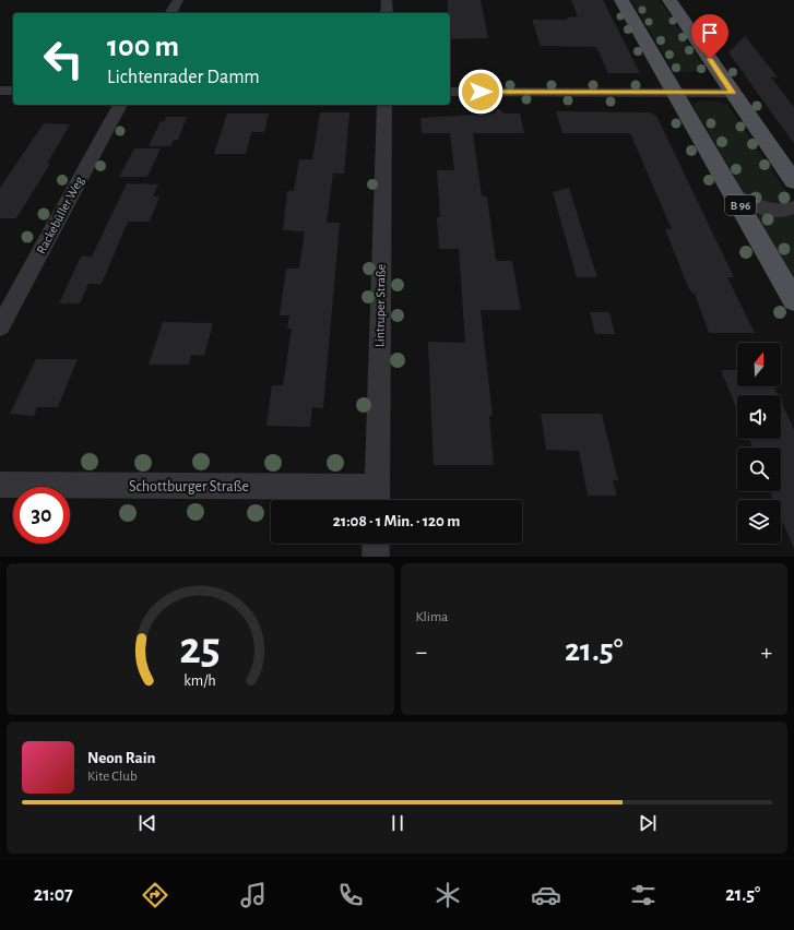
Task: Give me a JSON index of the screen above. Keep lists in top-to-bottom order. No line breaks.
{"streets":{"main road":["B 96"],"street":["Rackebüller Weg","Lintruper Straße","Schottburger Straße"]},"crossings":[["Lintruper Straße","Schottburger Straße"]],"north":"top","page":{"turn":["100 m","Lichtenrader Damm"],"limit":"30","trip":"21:08 · 1 Min. · 120 m","tile":"Klima","heat":["−","21.5°","+"],"song":["Neon Rain","Kite Club"],"tabs":["21:07","21.5°"],"gauge":["25","km/h"]}}
